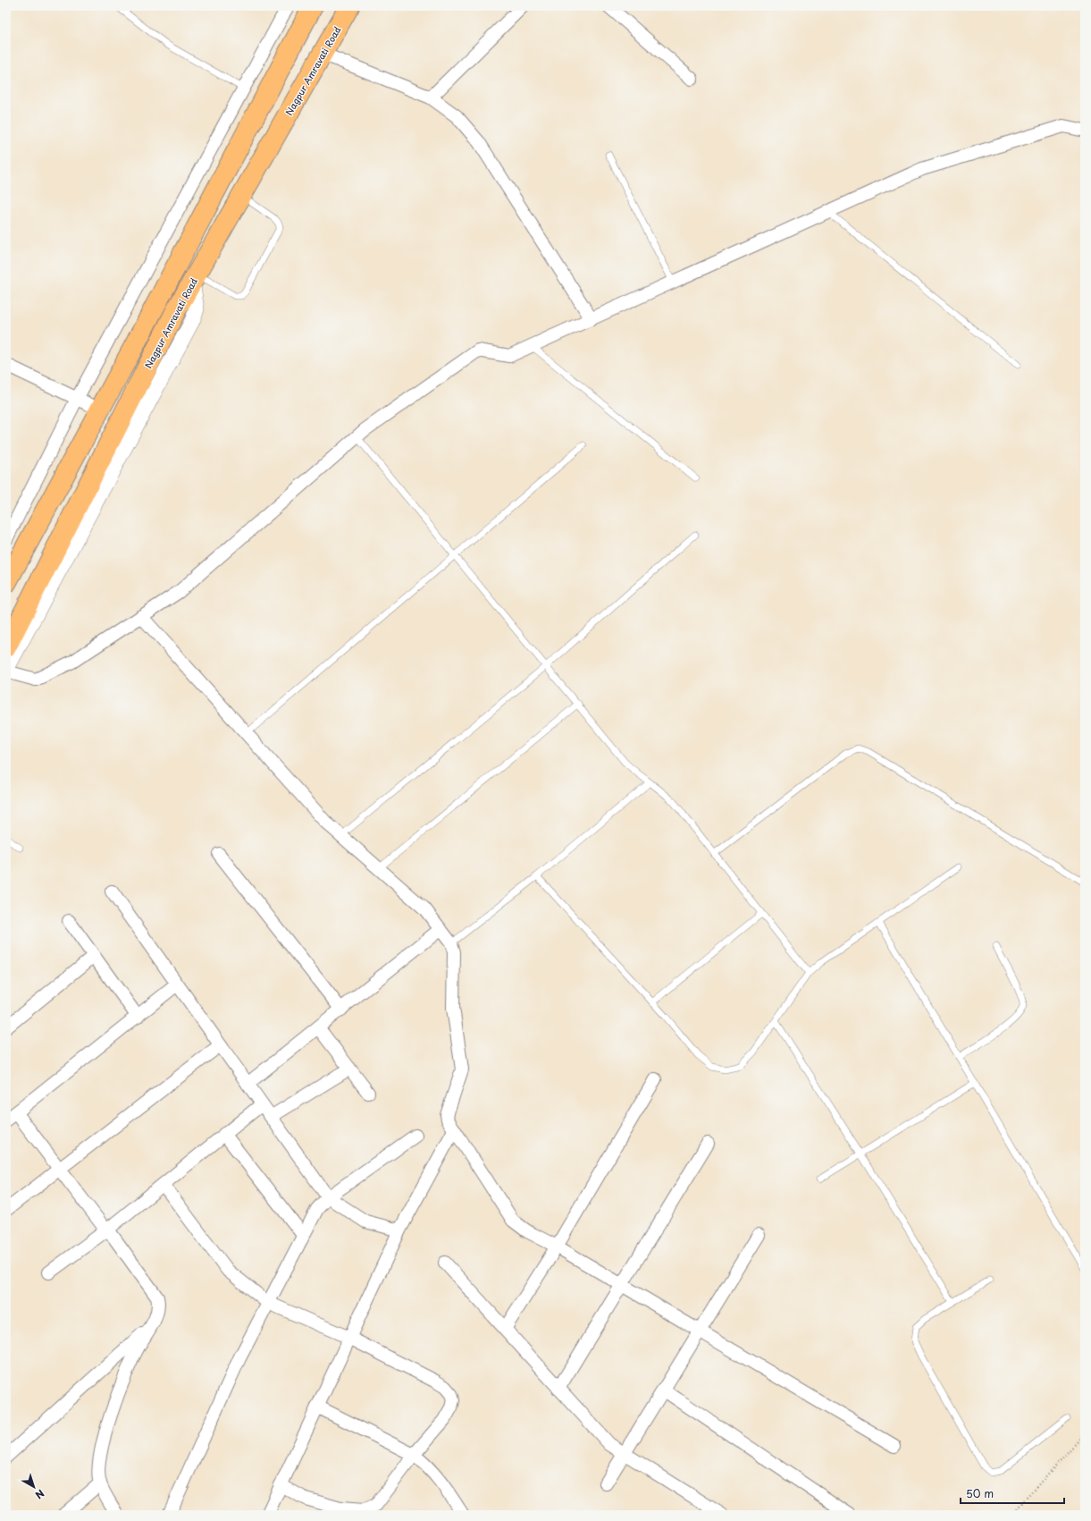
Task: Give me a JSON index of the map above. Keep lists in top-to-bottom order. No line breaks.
{"streets":{"highway":["Nagpur Amravati Road"]},"scale_bar":"50 m","north":"bottom right"}
